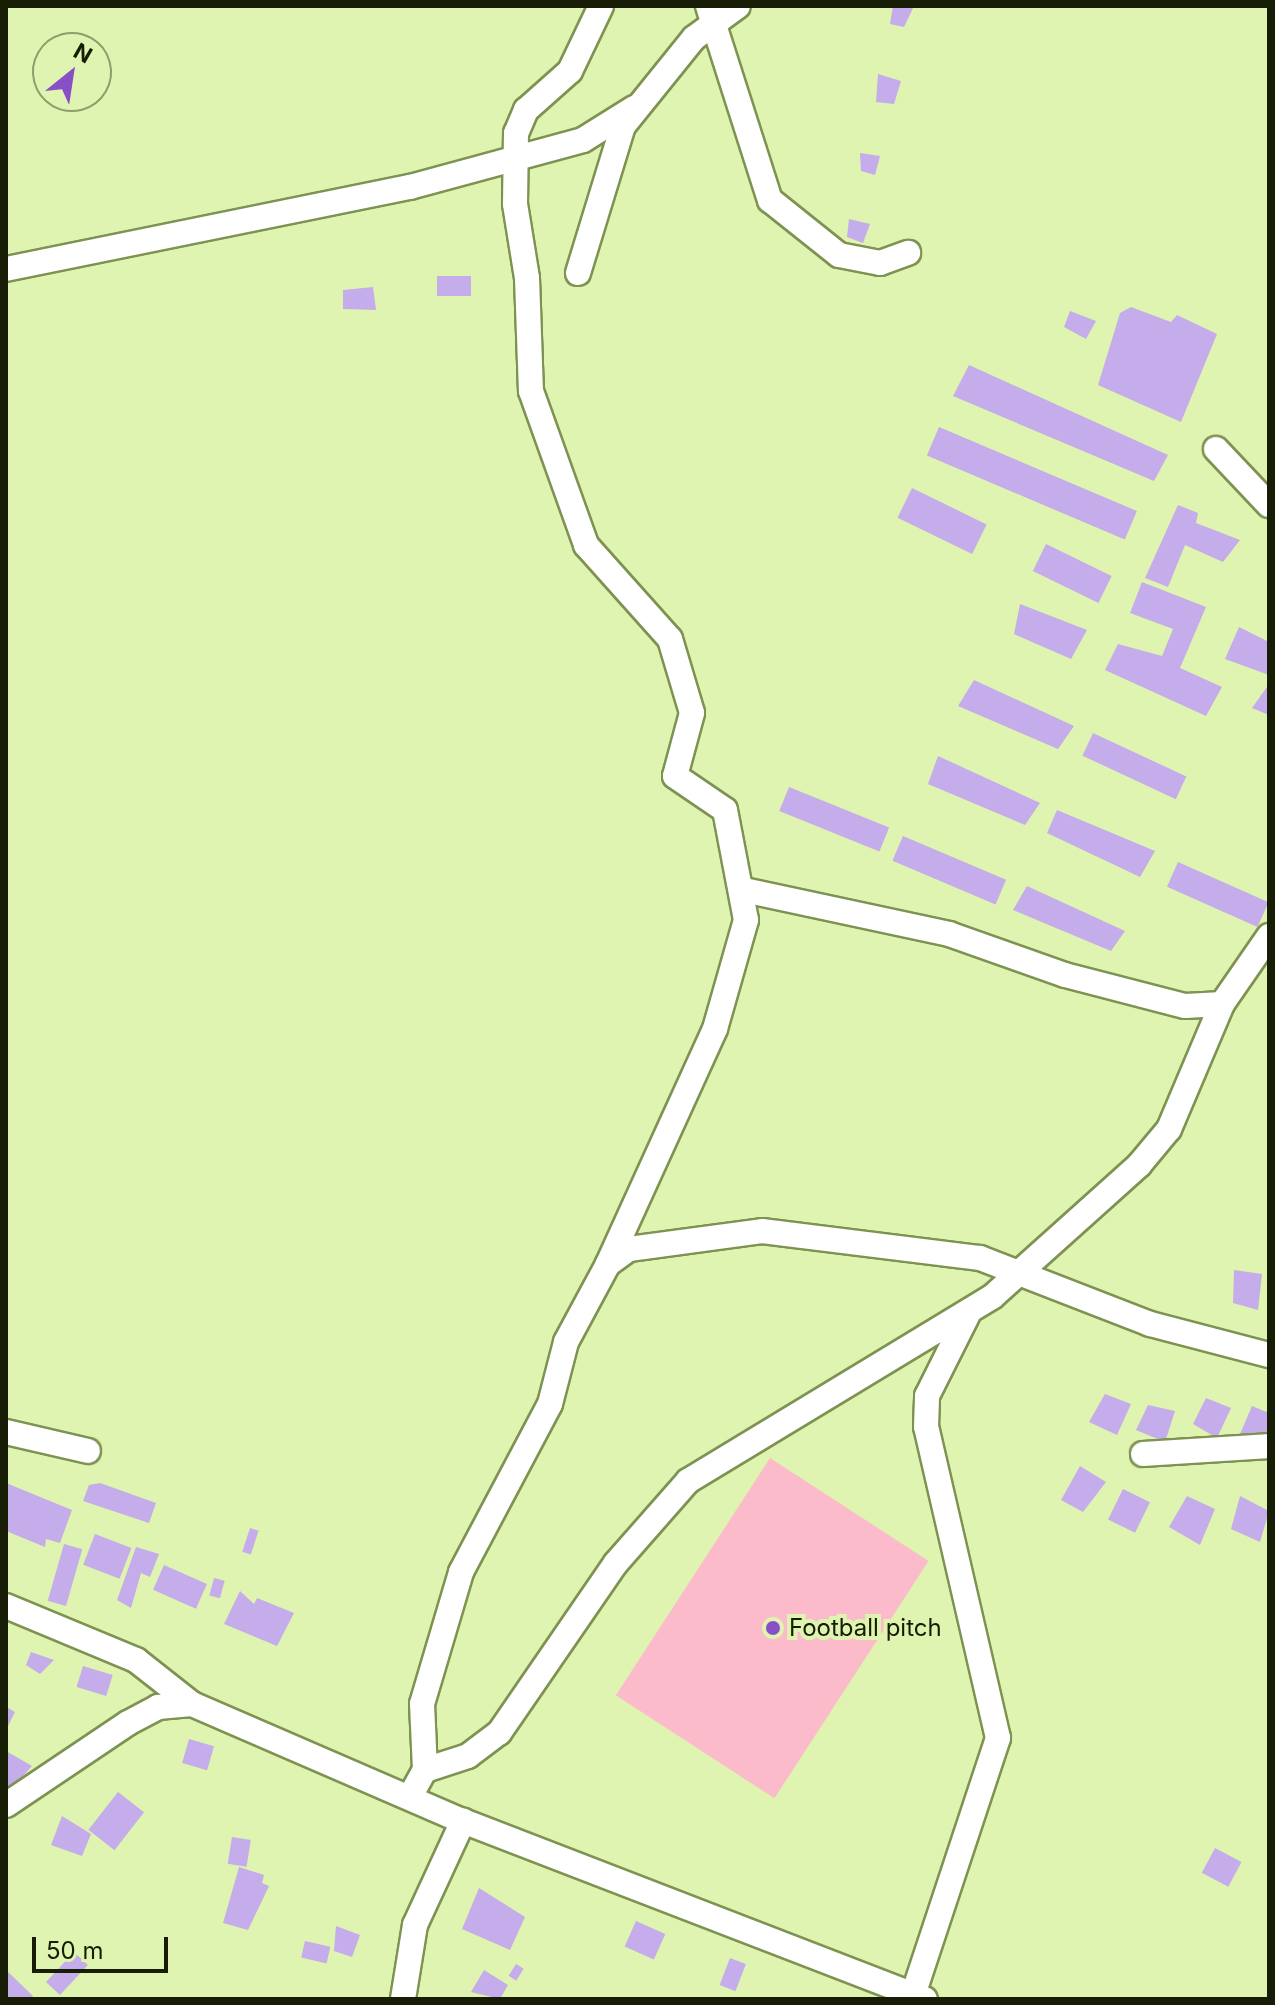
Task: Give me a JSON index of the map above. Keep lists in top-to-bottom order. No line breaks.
{"places":["Football pitch"],"scale_bar":"50 m","north":"top right"}
